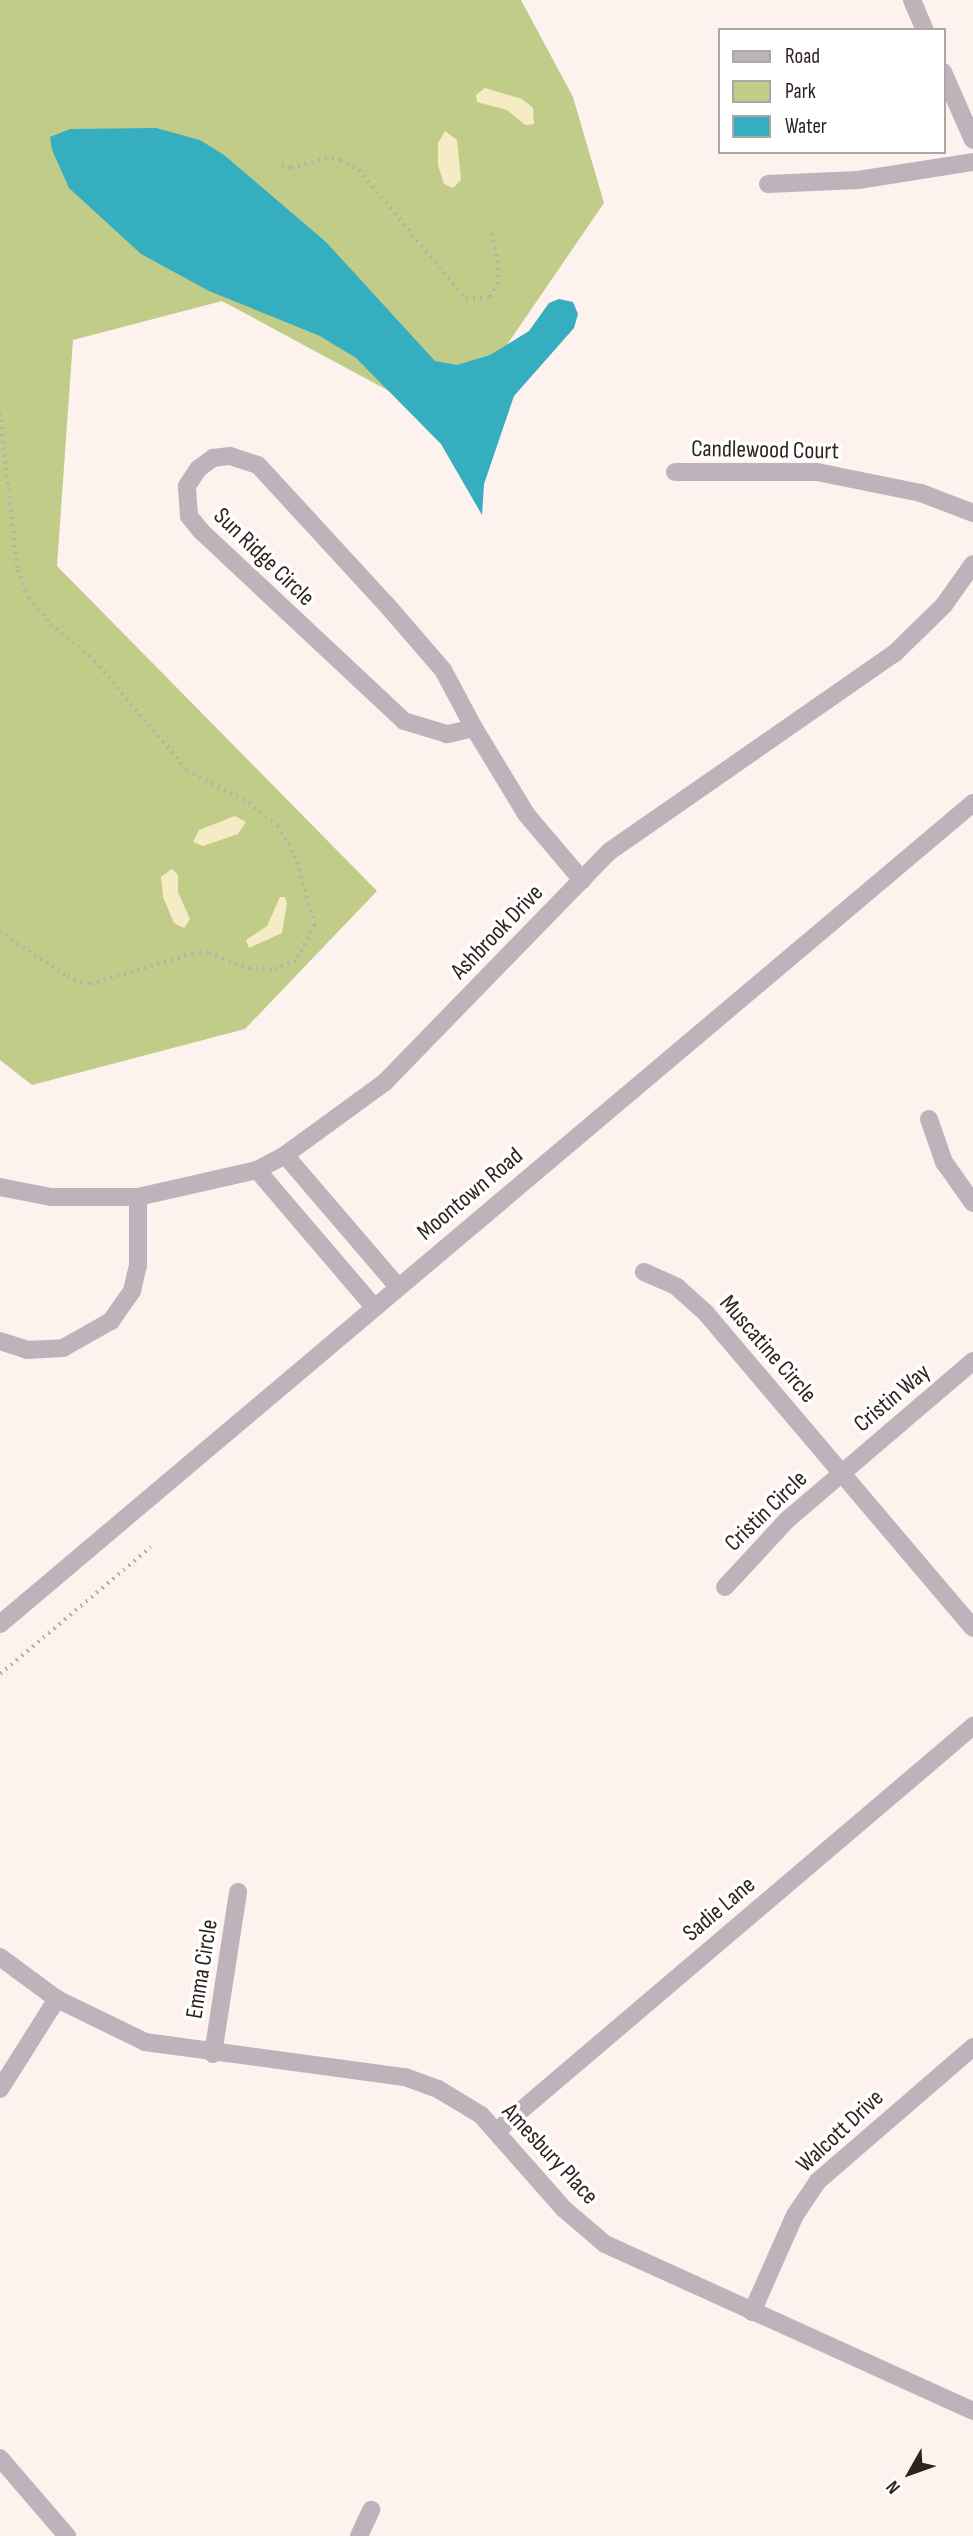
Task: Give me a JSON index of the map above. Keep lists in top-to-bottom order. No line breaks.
{"streets":{"street":["Candlewood Court","Sun Ridge Circle","Ashbrook Drive","Moontown Road","Muscatine Circle","Cristin Way","Cristin Circle","Sadie Lane","Emma Circle","Walcott Drive","Amesbury Place"]},"crossings":[["Sun Ridge Circle","Ashbrook Drive"],["Muscatine Circle","Cristin Way"],["Muscatine Circle","Cristin Circle"],["Cristin Way","Cristin Circle"],["Sadie Lane","Amesbury Place"],["Emma Circle","Amesbury Place"],["Walcott Drive","Amesbury Place"]],"legend":["Road","Park","Water"],"north":"bottom left"}
